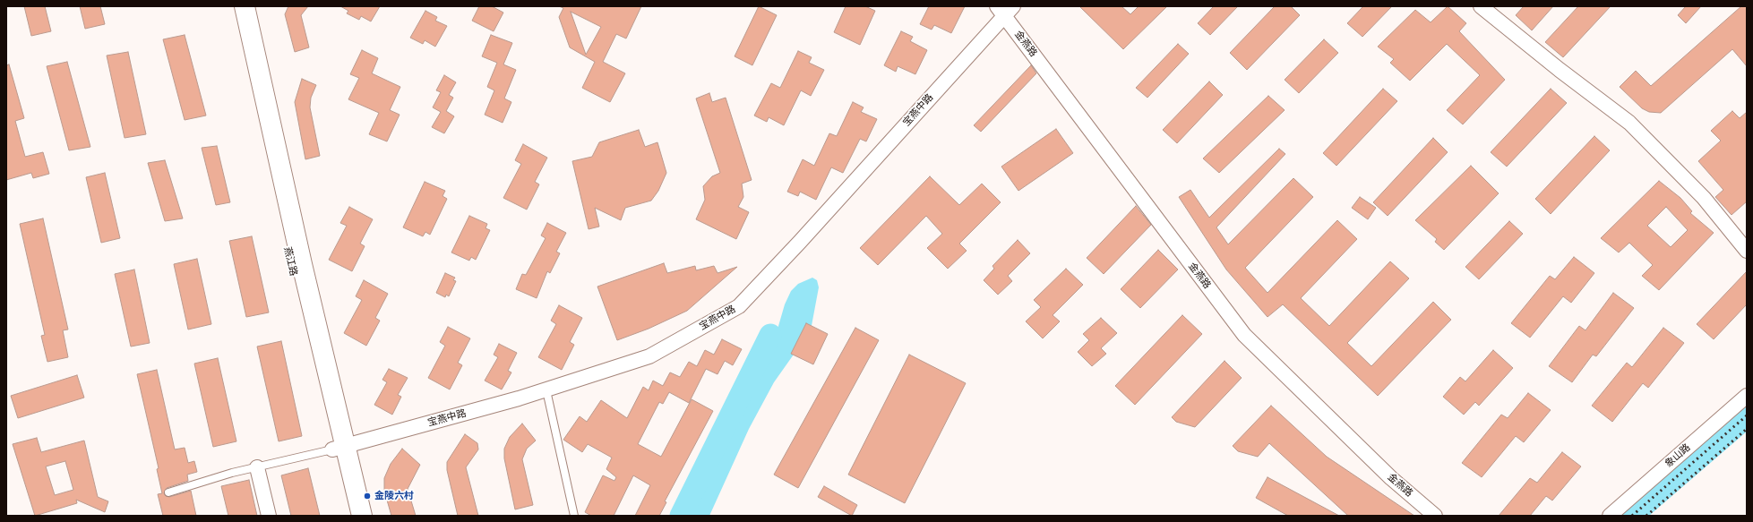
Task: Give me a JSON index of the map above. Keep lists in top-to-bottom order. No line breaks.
{"streets":{"main road":["燕江路"],"street":["金燕路","宝燕中路","象山路"]},"crossings":[["金燕路","宝燕中路"],["宝燕中路","燕江路"]],"places":["金陵六村"]}
